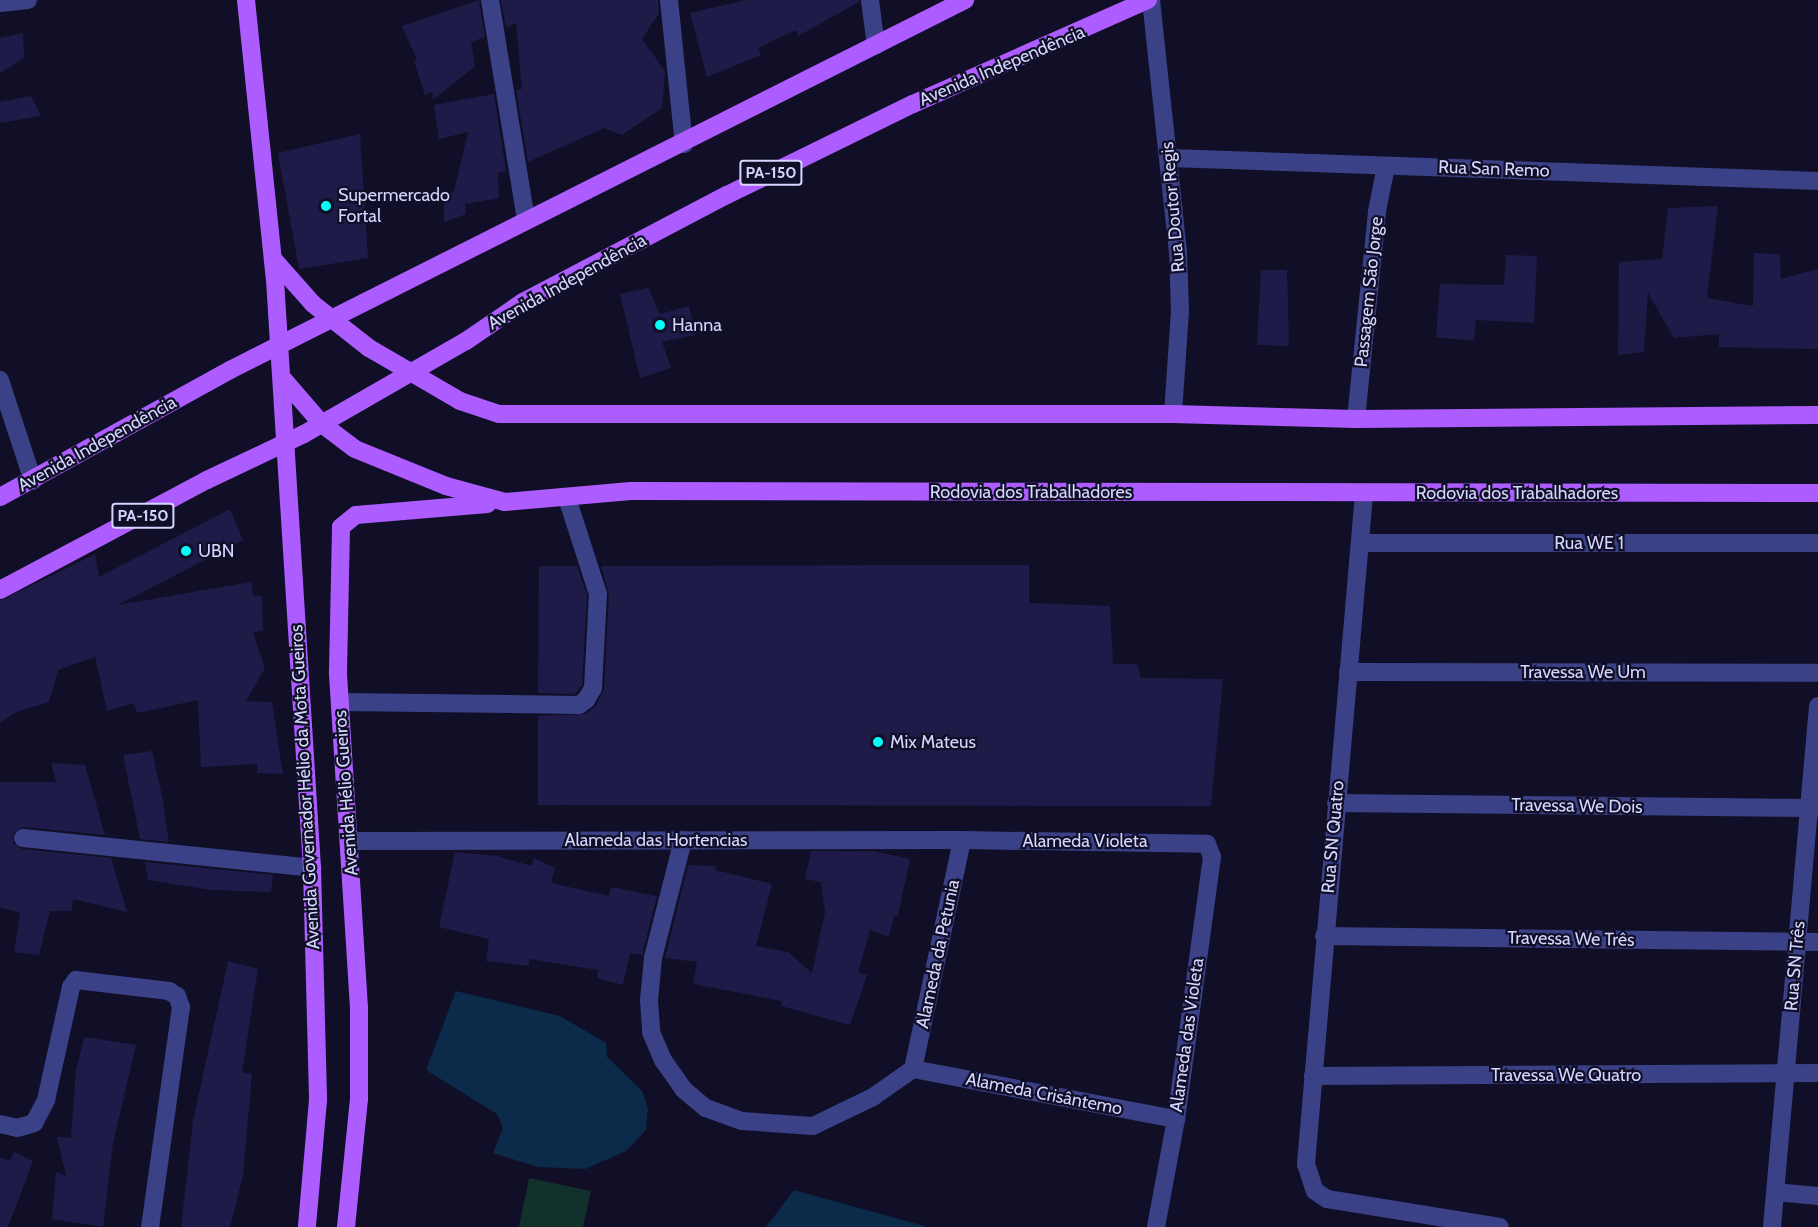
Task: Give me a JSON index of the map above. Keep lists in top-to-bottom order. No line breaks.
{"streets":{"main road":["Avenida Independência","PA-150","Rodovia dos Trabalhadores","Avenida Governador Hélio da Mota Gueiros","Avenida Hélio Gueiros"],"street":["Rua San Remo","Rua Doutor Regis","Passagem São Jorge","Rua WE 1","Travessa We Um","Travessa We Dois","Rua SN Quatro","Alameda das Hortencias","Alameda Violeta","Travessa We Três","Alameda da Petunia","Rua SN Três","Alameda das Violeta","Travessa We Quatro","Alameda Crisântemo"]},"crossings":[["Avenida Independência","Rua Doutor Regis"],["Avenida Independência","Rodovia dos Trabalhadores"],["Avenida Independência","Avenida Governador Hélio da Mota Gueiros"],["Rua San Remo","Rua Doutor Regis"],["Rua San Remo","Passagem São Jorge"],["Rodovia dos Trabalhadores","Avenida Governador Hélio da Mota Gueiros"],["Rodovia dos Trabalhadores","Avenida Hélio Gueiros"],["Rodovia dos Trabalhadores","Rua SN Quatro"],["Rua WE 1","Rua SN Quatro"],["Travessa We Um","Rua SN Quatro"],["Avenida Hélio Gueiros","Alameda das Hortencias"],["Travessa We Dois","Rua SN Quatro"],["Travessa We Dois","Rua SN Três"],["Rua SN Quatro","Travessa We Três"],["Rua SN Quatro","Travessa We Quatro"],["Alameda das Hortencias","Alameda Violeta"],["Alameda das Hortencias","Alameda da Petunia"],["Alameda Violeta","Alameda da Petunia"],["Alameda Violeta","Alameda das Violeta"],["Travessa We Três","Rua SN Três"],["Alameda da Petunia","Alameda Crisântemo"],["Rua SN Três","Travessa We Quatro"],["Alameda das Violeta","Alameda Crisântemo"]],"places":["Supermercado Fortal","Hanna","UBN","Mix Mateus"]}
